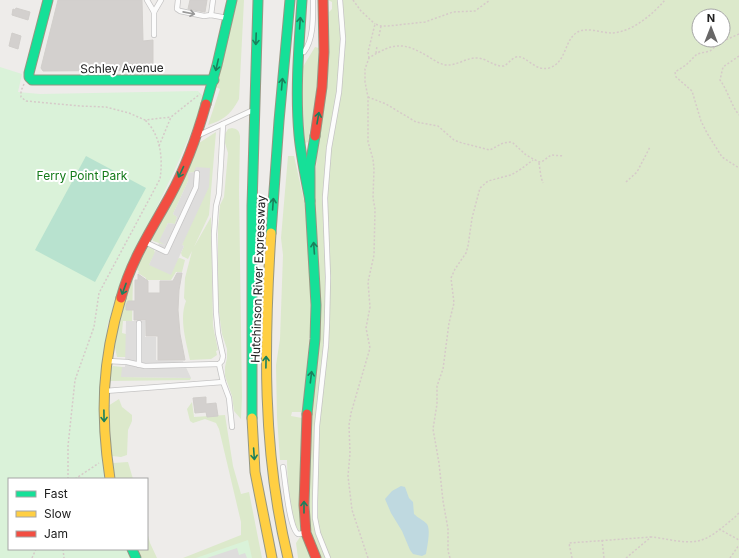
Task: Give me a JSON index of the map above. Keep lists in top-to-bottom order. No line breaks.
{"streets":{"main road":["Schley Avenue","Hutchinson River Expressway"]},"parks":["Ferry Point Park"],"legend":["Fast","Slow","Jam"],"north":"top"}
